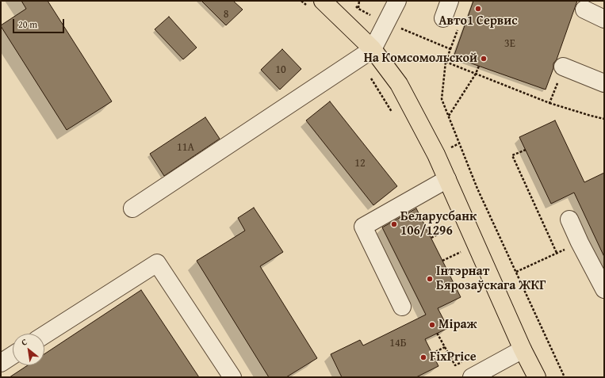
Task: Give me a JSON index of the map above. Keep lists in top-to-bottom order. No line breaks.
{"places":["Авто1 Сервис","На Комсомольской","Беларусбанк 106/1296","Інтэрнат Бярозаўскага ЖКГ","Міраж","FixPrice"],"house_numbers":["8","3Е","10","11А","12","14Б"],"scale_bar":"20 m","north":"top left"}
